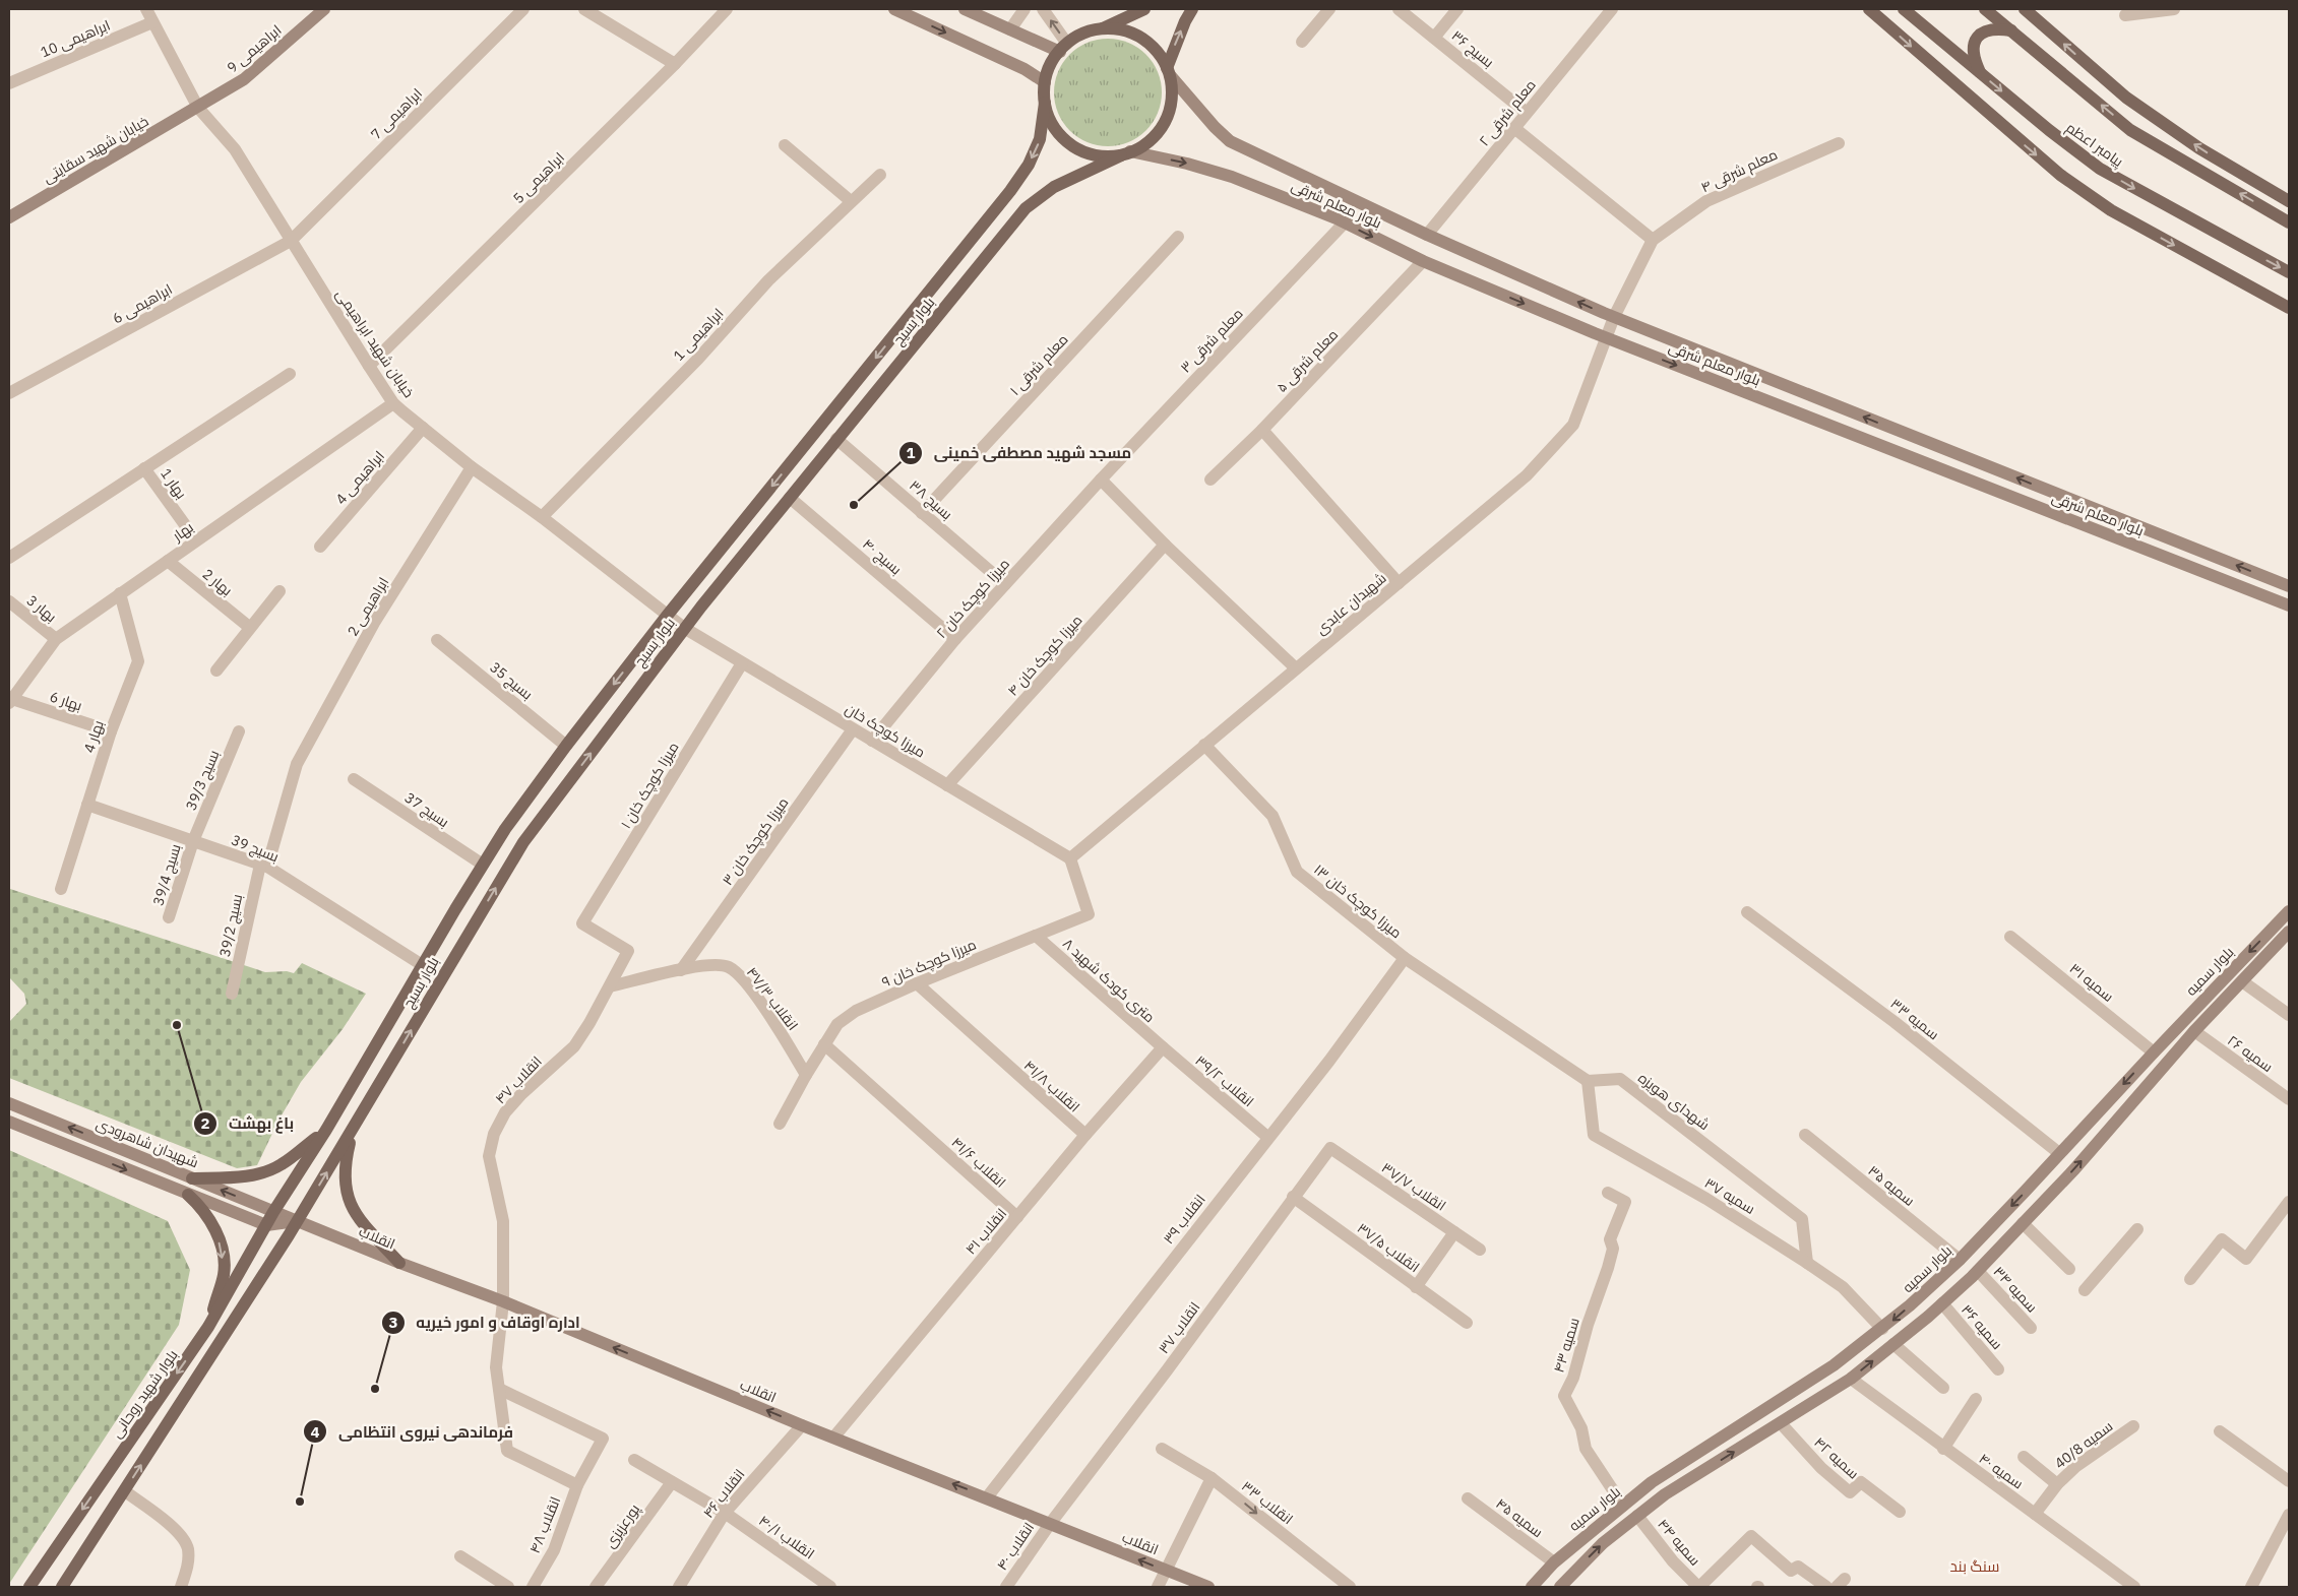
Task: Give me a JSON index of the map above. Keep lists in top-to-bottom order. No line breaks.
{"streets":{"main road":["ابراهیمی 9","پیامبر اعظم","خیابان شهید سقایتی","بلوار معلم شرقی","بلوار بسیج","بلوار سمیه","شهیدان شاهرودی","انقلاب","بلوار شهید روحانی"],"street":["ابراهیمی 10","بسیج ۳۶","معلم شرقی ۲","ابراهیمی 7","معلم شرقی ۴","ابراهیمی 5","ابراهیمی 6","ابراهیمی 1","معلم شرقی ۳","خیابان شهید ابراهیمی","معلم شرقی ۵","معلم شرقی ۱","ابراهیمی 4","بهار 1","بسیج ۳۸","بهار","بسیج ۴۰","بهار 2","میرزا کوچک خان ۲","شهیدان عابدی","ابراهیمی 2","بهار 3","میرزا کوچک خان ۴","بسیج 35","بهار 6","میرزا کوچک خان","بهار 4","بسیج 39/3","میرزا کوچک خان ۱","بسیج 37","میرزا کوچک خان ۳","بسیج 39","بسیج 39/4","میرزا کوچک خان ۱۳","بسیج 39/2","میرزا کوچک خان ۹","۸ متری کودک شهید","سمیه ۳۱","انقلاب ۴۷/۳","سمیه ۳۳","سمیه ۲۶","انقلاب ۴۷","انقلاب ۳۹/۲","انقلاب ۴۱/۸","شهدای هویزه","انقلاب ۴۱/۶","سمیه ۳۵","انقلاب ۳۷/۷","سمیه ۳۷","انقلاب ۳۹","انقلاب ۴۱","انقلاب ۳۷/۵","سمیه ۳۴","سمیه ۳۶","انقلاب ۳۷","سمیه ۴۳","سمیه 40/8","سمیه ۴۲","سمیه ۴۰","انقلاب ۴۶","انقلاب ۳۳","سمیه ۴۵","انقلاب ۴۸","پورعزیزی","انقلاب ۴۰/۱","سمیه ۴۴","انقلاب ۴۰"]},"crossings":[["ابراهیمی 10","خیابان شهید ابراهیمی"],["ابراهیمی 9","خیابان شهید سقایتی"],["ابراهیمی 9","خیابان شهید ابراهیمی"],["بسیج ۳۶","معلم شرقی ۲"],["معلم شرقی ۲","بلوار معلم شرقی"],["ابراهیمی 7","ابراهیمی 6"],["ابراهیمی 7","خیابان شهید ابراهیمی"],["خیابان شهید سقایتی","خیابان شهید ابراهیمی"],["معلم شرقی ۴","بلوار معلم شرقی"],["معلم شرقی ۴","شهیدان عابدی"],["ابراهیمی 5","خیابان شهید ابراهیمی"],["بلوار معلم شرقی","بلوار بسیج"],["بلوار معلم شرقی","معلم شرقی ۳"],["بلوار معلم شرقی","معلم شرقی ۵"],["بلوار معلم شرقی","شهیدان عابدی"],["ابراهیمی 6","خیابان شهید ابراهیمی"],["بلوار بسیج","خیابان شهید ابراهیمی"],["بلوار بسیج","بسیج ۳۸"],["بلوار بسیج","بسیج ۴۰"],["بلوار بسیج","بسیج 35"],["بلوار بسیج","میرزا کوچک خان"],["بلوار بسیج","بسیج 37"],["بلوار بسیج","بسیج 39"],["بلوار بسیج","شهیدان شاهرودی"],["بلوار بسیج","انقلاب"],["بلوار بسیج","بلوار شهید روحانی"],["ابراهیمی 1","خیابان شهید ابراهیمی"],["معلم شرقی ۳","میرزا کوچک خان ۲"],["خیابان شهید ابراهیمی","ابراهیمی 4"],["خیابان شهید ابراهیمی","بهار"],["خیابان شهید ابراهیمی","ابراهیمی 2"],["خیابان شهید ابراهیمی","میرزا کوچک خان"],["معلم شرقی ۱","بسیج ۳۸"],["بهار 1","بهار"],["بسیج ۳۸","میرزا کوچک خان ۲"],["بهار","بهار 2"],["بهار","بهار 3"],["بهار","بهار 6"],["بهار","بهار 4"],["بسیج ۴۰","میرزا کوچک خان ۲"],["میرزا کوچک خان ۲","میرزا کوچک خان"],["شهیدان عابدی","میرزا کوچک خان"],["شهیدان عابدی","میرزا کوچک خان ۱۳"],["شهیدان عابدی","میرزا کوچک خان ۹"],["ابراهیمی 2","بسیج 39"],["ابراهیمی 2","بسیج 39/2"],["میرزا کوچک خان ۴","میرزا کوچک خان"],["بهار 6","بهار 4"],["میرزا کوچک خان","میرزا کوچک خان ۱"],["میرزا کوچک خان","میرزا کوچک خان ۳"],["میرزا کوچک خان","میرزا کوچک خان ۹"],["بهار 4","بسیج 39"],["بسیج 39/3","بسیج 39"],["بسیج 39/3","بسیج 39/4"],["میرزا کوچک خان ۱","انقلاب ۴۷"],["میرزا کوچک خان ۳","انقلاب ۴۷/۳"],["بسیج 39","بسیج 39/4"],["بسیج 39","بسیج 39/2"],["میرزا کوچک خان ۱۳","انقلاب ۳۹"],["میرزا کوچک خان ۹","۸ متری کودک شهید"],["میرزا کوچک خان ۹","انقلاب ۴۷/۳"],["میرزا کوچک خان ۹","انقلاب ۴۱/۸"],["میرزا کوچک خان ۹","انقلاب ۴۱/۶"],["بلوار سمیه","سمیه ۳۱"],["بلوار سمیه","سمیه ۳۳"],["بلوار سمیه","سمیه ۳۵"],["بلوار سمیه","سمیه ۳۷"],["بلوار سمیه","سمیه ۴۳"],["بلوار سمیه","سمیه ۴۵"],["۸ متری کودک شهید","انقلاب ۳۹/۲"],["۸ متری کودک شهید","انقلاب ۴۱"],["انقلاب ۴۷/۳","انقلاب ۴۷"],["انقلاب ۴۷","انقلاب"],["انقلاب ۴۷","انقلاب ۴۸"],["انقلاب ۳۹/۲","انقلاب ۳۹"],["انقلاب ۳۹/۲","انقلاب ۴۱"],["انقلاب ۴۱/۸","انقلاب ۴۱"],["شهدای هویزه","سمیه ۳۷"],["شهیدان شاهرودی","انقلاب"],["شهیدان شاهرودی","بلوار شهید روحانی"],["انقلاب ۴۱/۶","انقلاب ۴۱"],["انقلاب ۳۷/۷","انقلاب ۳۷"],["انقلاب ۳۹","انقلاب"],["انقلاب ۴۱","انقلاب"],["انقلاب","انقلاب ۳۷"],["انقلاب","انقلاب ۴۶"],["انقلاب","انقلاب ۴۸"],["انقلاب","انقلاب ۴۰"],["انقلاب ۳۷/۵","انقلاب ۳۷"],["انقلاب ۳۷","انقلاب ۴۰"],["سمیه 40/8","سمیه ۴۰"],["انقلاب ۴۶","انقلاب ۴۰/۱"]],"one_way":["انقلاب","انقلاب ۳۳"],"districts":["سنگ بند"],"places":["مسجد شهید مصطفی خمینی","باغ بهشت","اداره اوقاف و امور خیریه","فرماندهی نیروی انتظامی"]}
